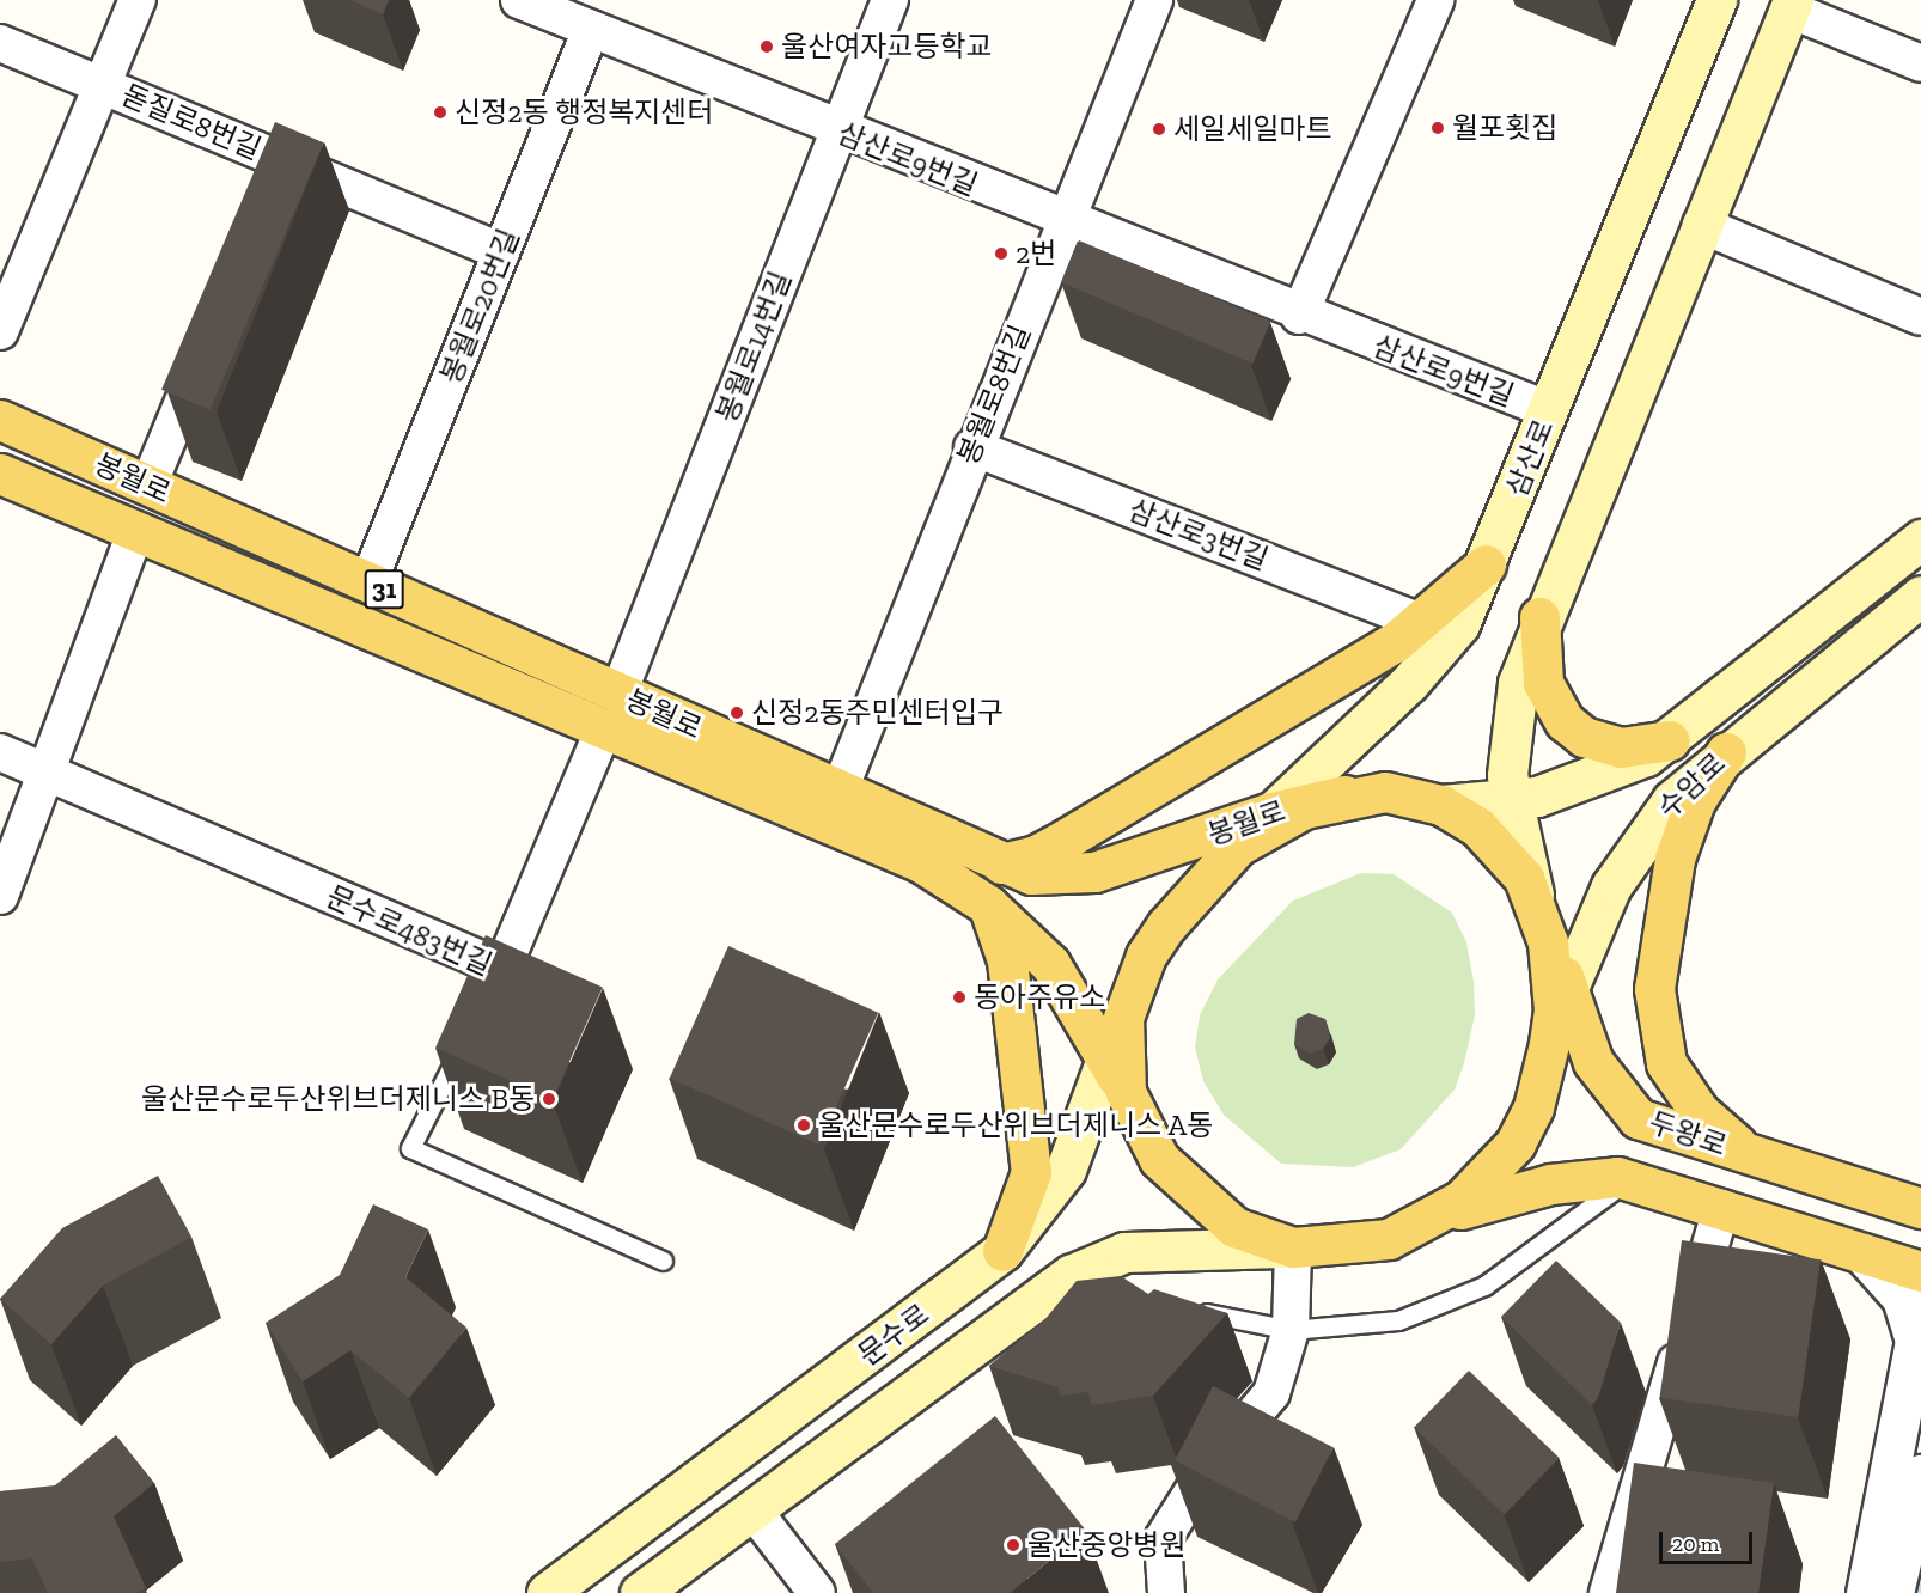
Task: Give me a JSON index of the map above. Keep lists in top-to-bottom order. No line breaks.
{"streets":{"main road":["삼산로","봉월로","31","수암로","두왕로","문수로"],"street":["돋질로8번길","삼산로9번길","봉월로20번길","봉월로14번길","봉월로8번길","삼산로3번길","문수로483번길"]},"crossings":[["돋질로8번길","봉월로20번길"],["삼산로9번길","봉월로20번길"],["삼산로9번길","봉월로14번길"],["삼산로9번길","봉월로8번길"],["삼산로9번길","삼산로"],["봉월로20번길","봉월로"],["봉월로14번길","봉월로"],["봉월로8번길","봉월로"],["봉월로8번길","삼산로3번길"],["삼산로","봉월로"],["봉월로","문수로"],["수암로","두왕로"]],"places":["울산여자고등학교","신정2동 행정복지센터","월포횟집","세일세일마트","2번","신정2동주민센터입구","동아주유소","울산문수로두산위브더제니스 B동","울산문수로두산위브더제니스 A동","울산중앙병원"],"scale_bar":"20 m"}
